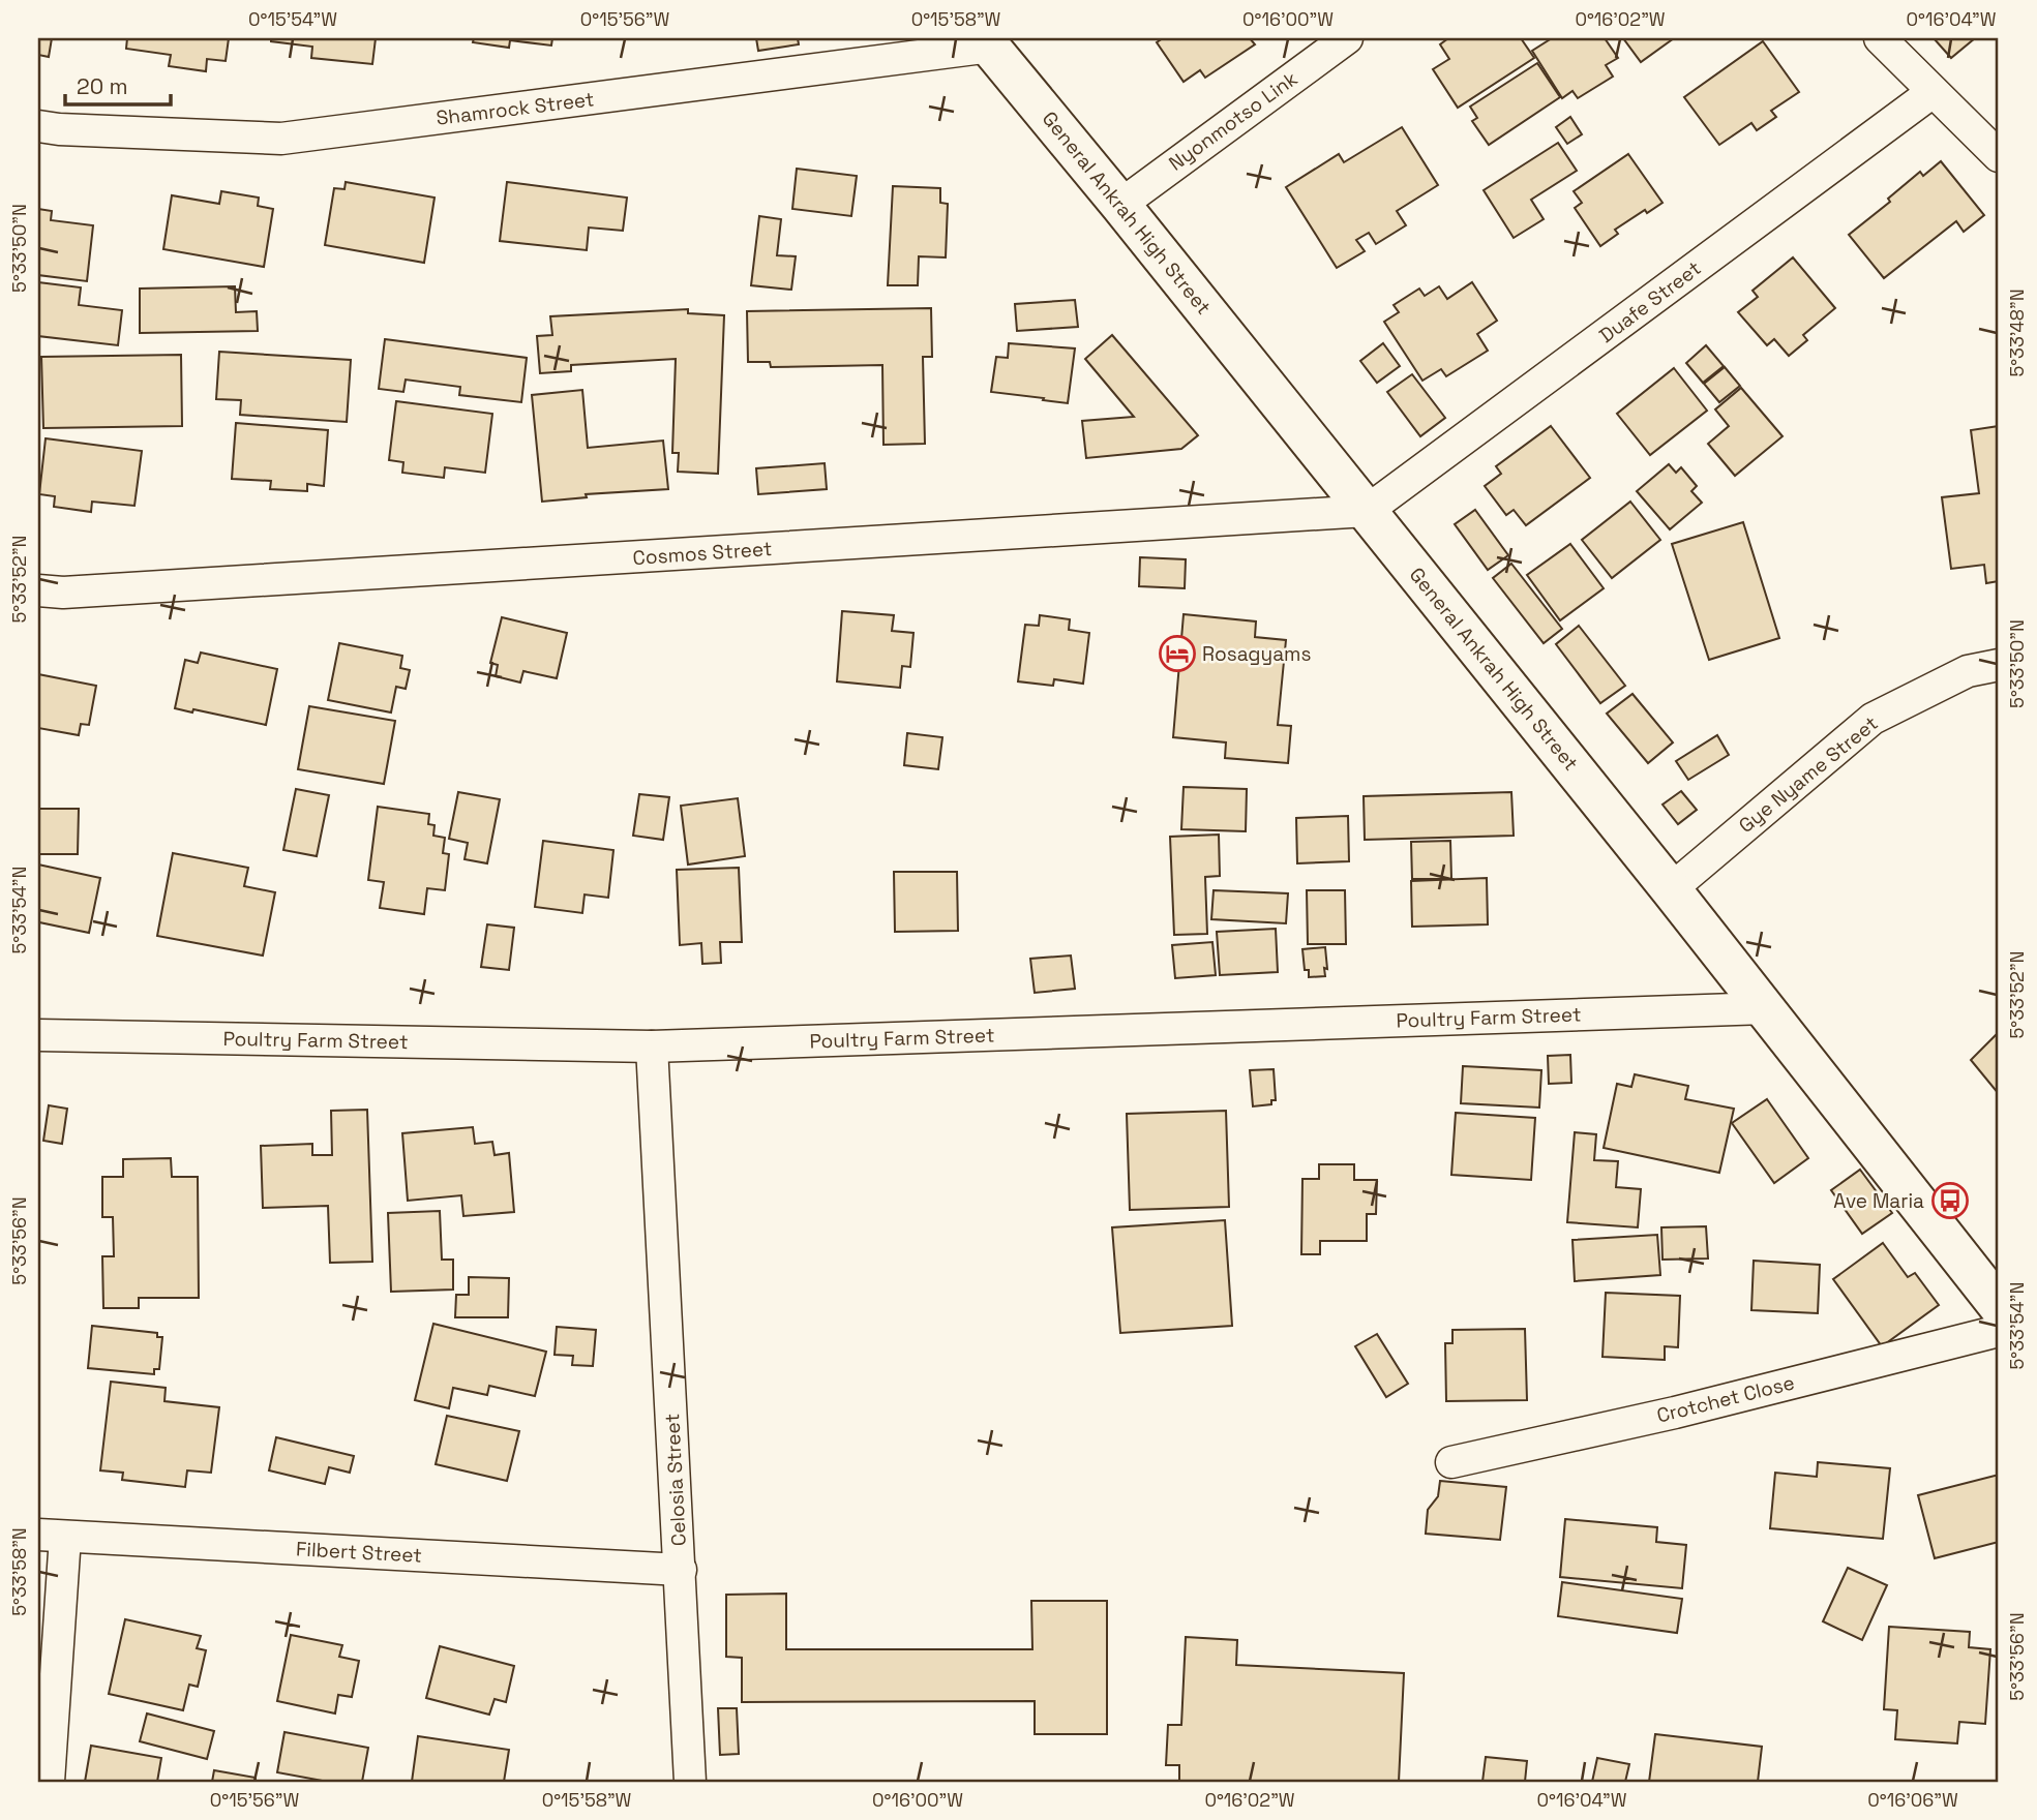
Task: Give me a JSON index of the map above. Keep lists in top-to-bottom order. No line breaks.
{"streets":{"main road":["General Ankrah High Street"],"street":["Shamrock Street","Nyonmotso Link","Duafe Street","Cosmos Street","Gye Nyame Street","Poultry Farm Street","Crotchet Close","Celosia Street","Filbert Street"]},"crossings":[["Shamrock Street","General Ankrah High Street"],["Nyonmotso Link","General Ankrah High Street"],["General Ankrah High Street","Duafe Street"],["General Ankrah High Street","Cosmos Street"],["General Ankrah High Street","Gye Nyame Street"],["General Ankrah High Street","Poultry Farm Street"],["Duafe Street","Cosmos Street"],["Poultry Farm Street","Celosia Street"],["Celosia Street","Filbert Street"]],"places":{"hotel":["Rosagyams"],"bus stop":["Ave Maria"]},"scale_bar":"20 m","coordinates":["0°15'54\"W","0°15'56\"W","0°15'58\"W","0°16'00\"W","0°16'02\"W","0°16'04\"W","5°33'50\"N","5°33'48\"N","5°33'52\"N","5°33'54\"N","5°33'56\"N","5°33'58\"N","0°16'06\"W"]}
